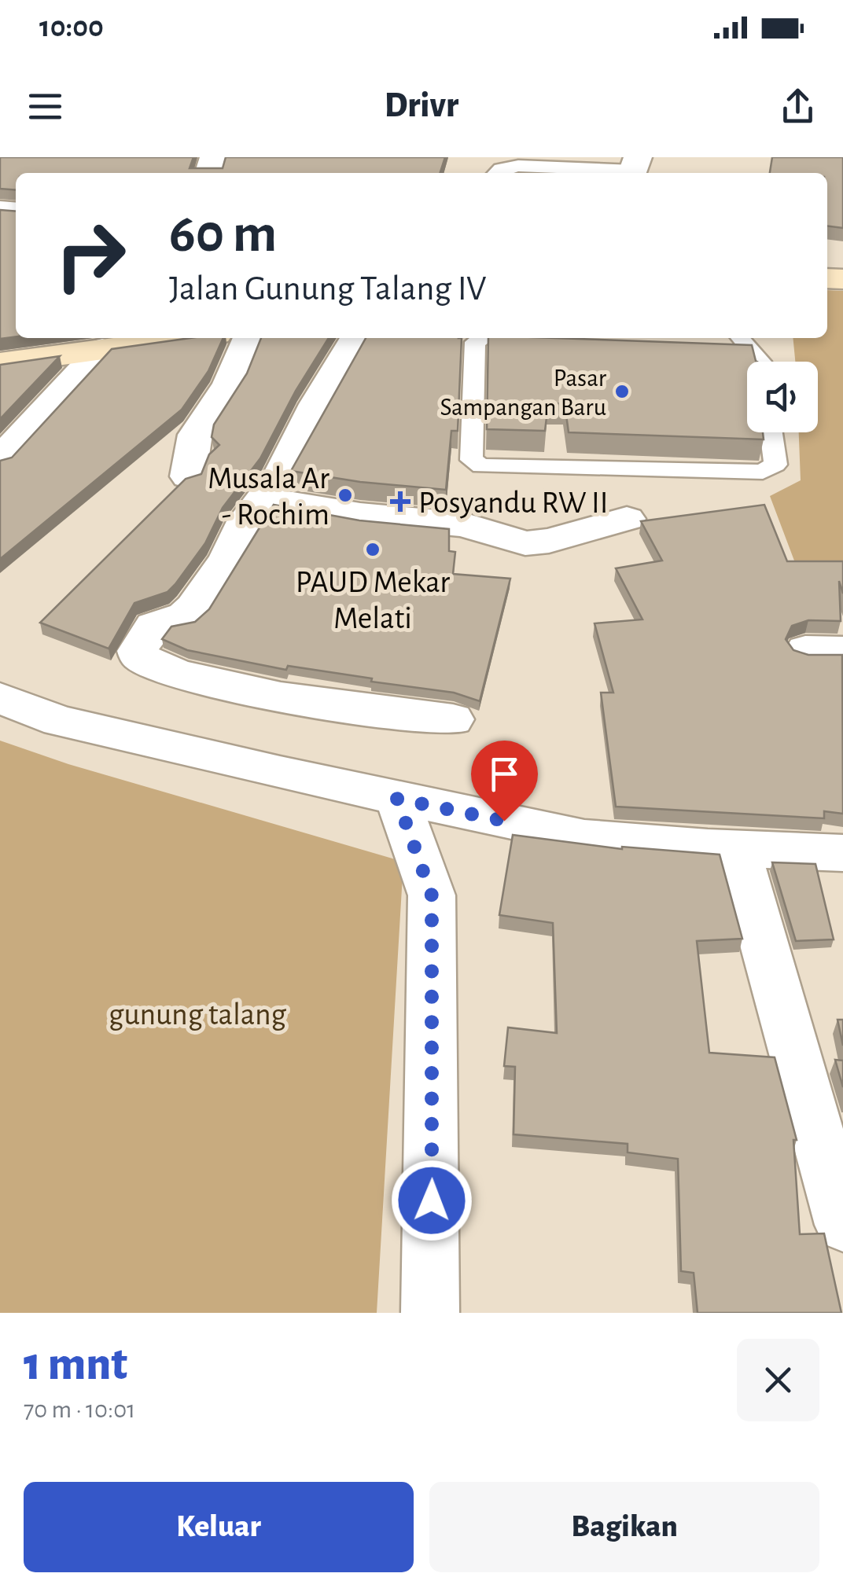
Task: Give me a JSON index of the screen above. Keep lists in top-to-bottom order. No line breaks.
{"parks":["gunung talang"],"places":{"other":["Pasar Sampangan Baru","Musala Ar - Rochim","PAUD Mekar Melati"],"health":["Posyandu RW II"]},"page":{"status":"10:00","header":"Drivr","turn":["60 m","Jalan Gunung Talang IV"],"heading":["1 mnt","70 m · 10:01"],"buttons":["Keluar","Bagikan"]}}
